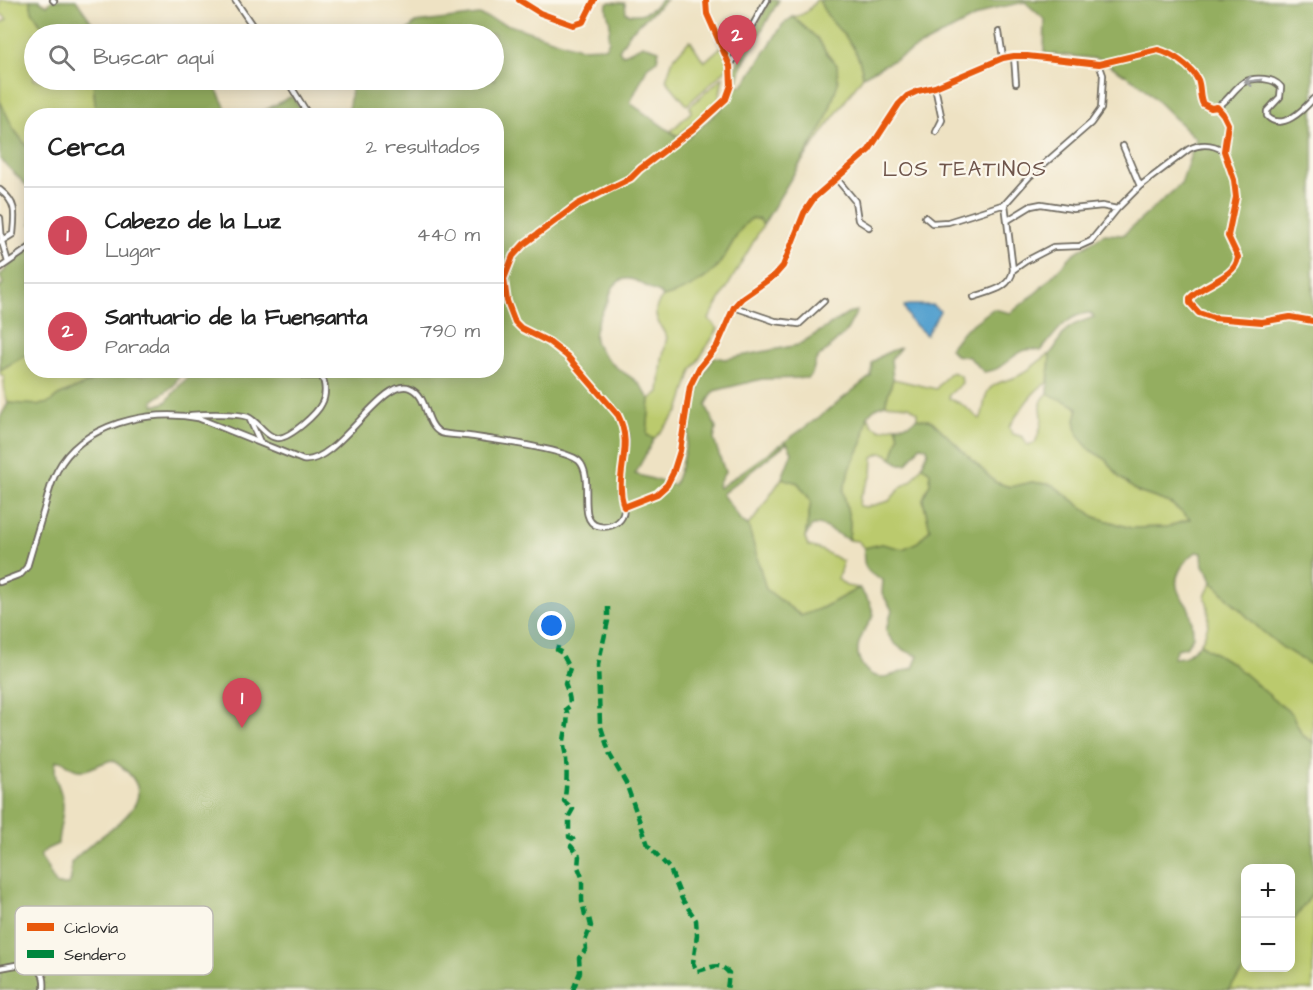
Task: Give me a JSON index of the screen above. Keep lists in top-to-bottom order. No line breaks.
{"districts":["LOS TEATINOS"],"legend":["Ciclovía","Sendero"],"page":{"pins":["2","1"],"search":"Buscar aquí","heading":["Cerca","2 resultados"],"list":[{"mark":"1","name":"Cabezo de la Luz","note":"Lugar","value":"440 m"},{"mark":"2","name":"Santuario de la Fuensanta","note":"Parada","value":"790 m"}],"map_buttons":["+","−"]}}
